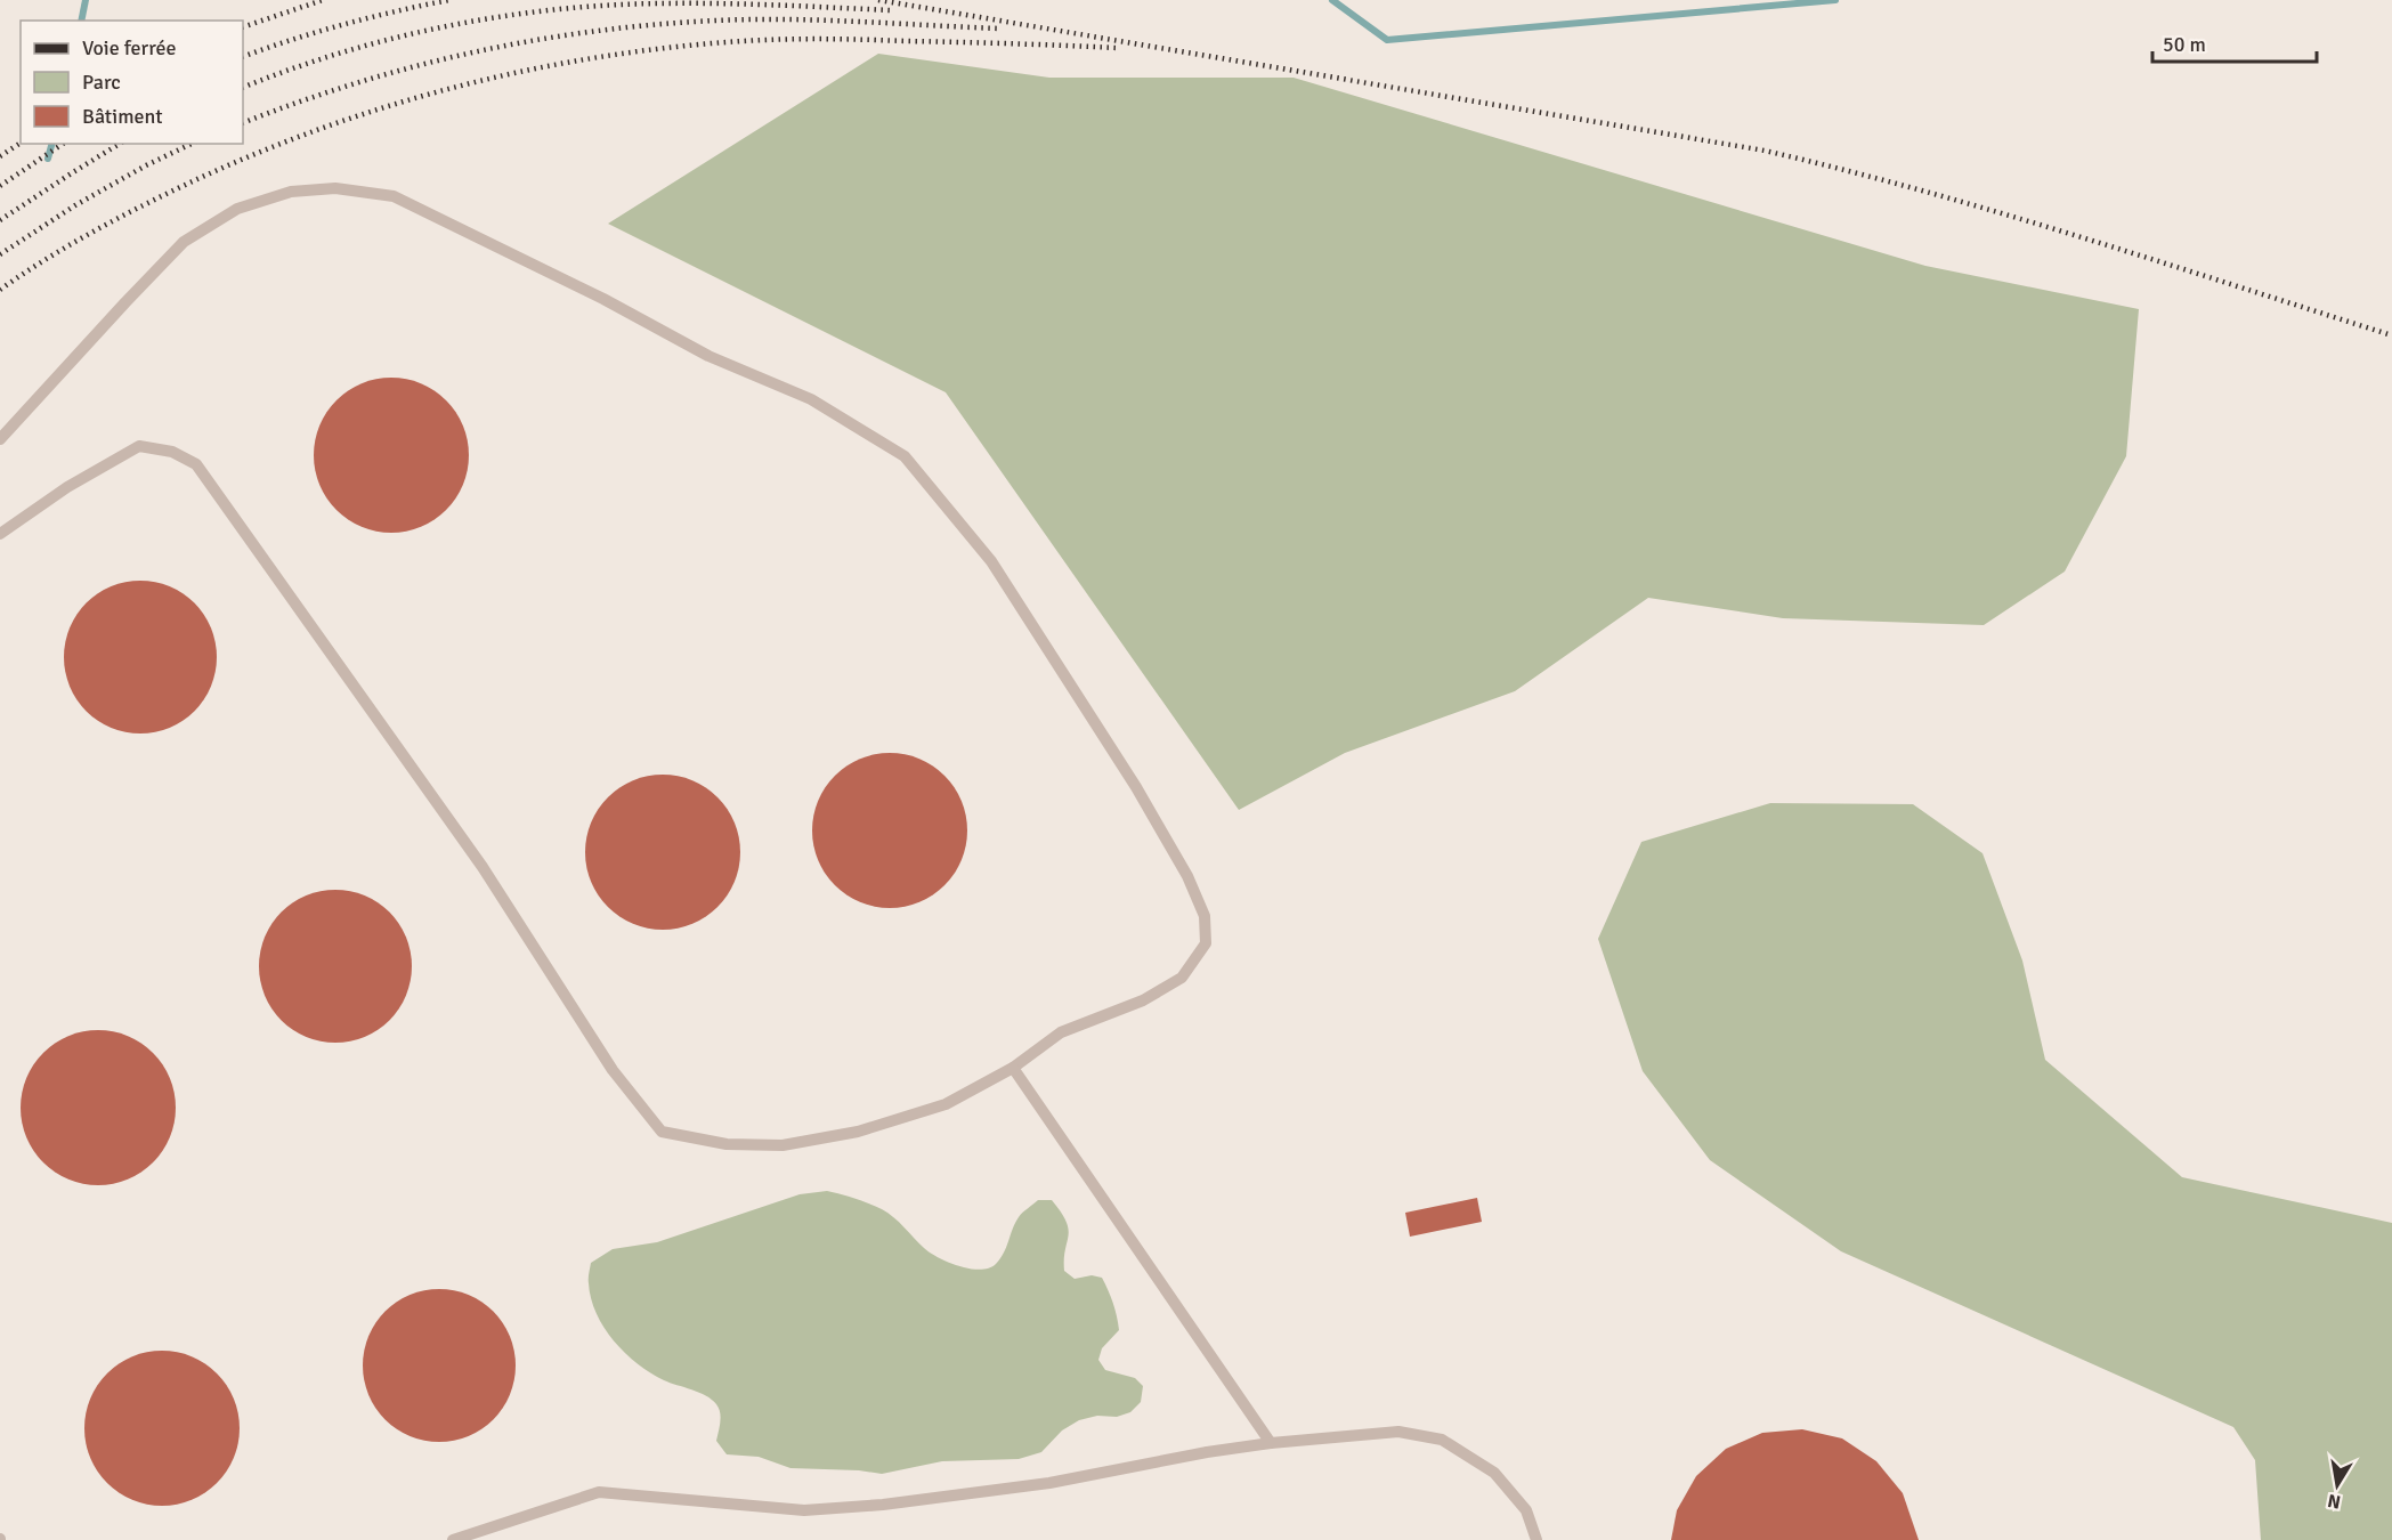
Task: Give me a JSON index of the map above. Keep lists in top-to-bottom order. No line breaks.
{"legend":["Voie ferrée","Parc","Bâtiment"],"scale_bar":"50 m","north":"bottom"}
